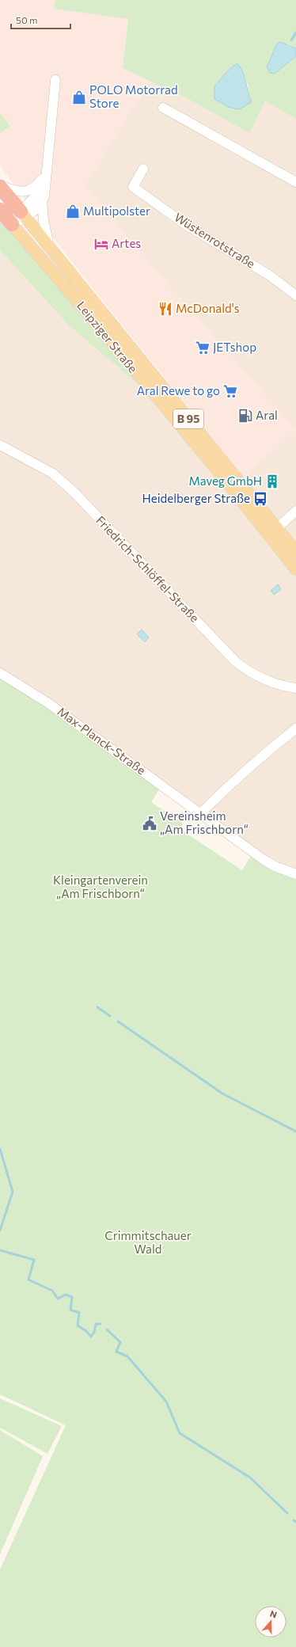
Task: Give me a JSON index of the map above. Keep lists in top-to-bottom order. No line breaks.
{"streets":{"highway":["Leipziger Straße","B 95"],"street":["Wüstenrotstraße","Friedrich-Schlöffel-Straße","Max-Planck-Straße"]},"parks":["Kleingartenverein „Am Frischborn“","Crimmitschauer Wald"],"places":{"shop":["POLO Motorrad Store","Multipolster"],"hotel":["Artes"],"restaurant":["McDonald's"],"supermarket":["JETshop","Aral Rewe to go"],"fuel station":["Aral"],"building":["Maveg GmbH"],"bus stop":["Heidelberger Straße"],"public building":["Vereinsheim „Am Frischborn“"]},"scale_bar":"50 m","north":"top"}
